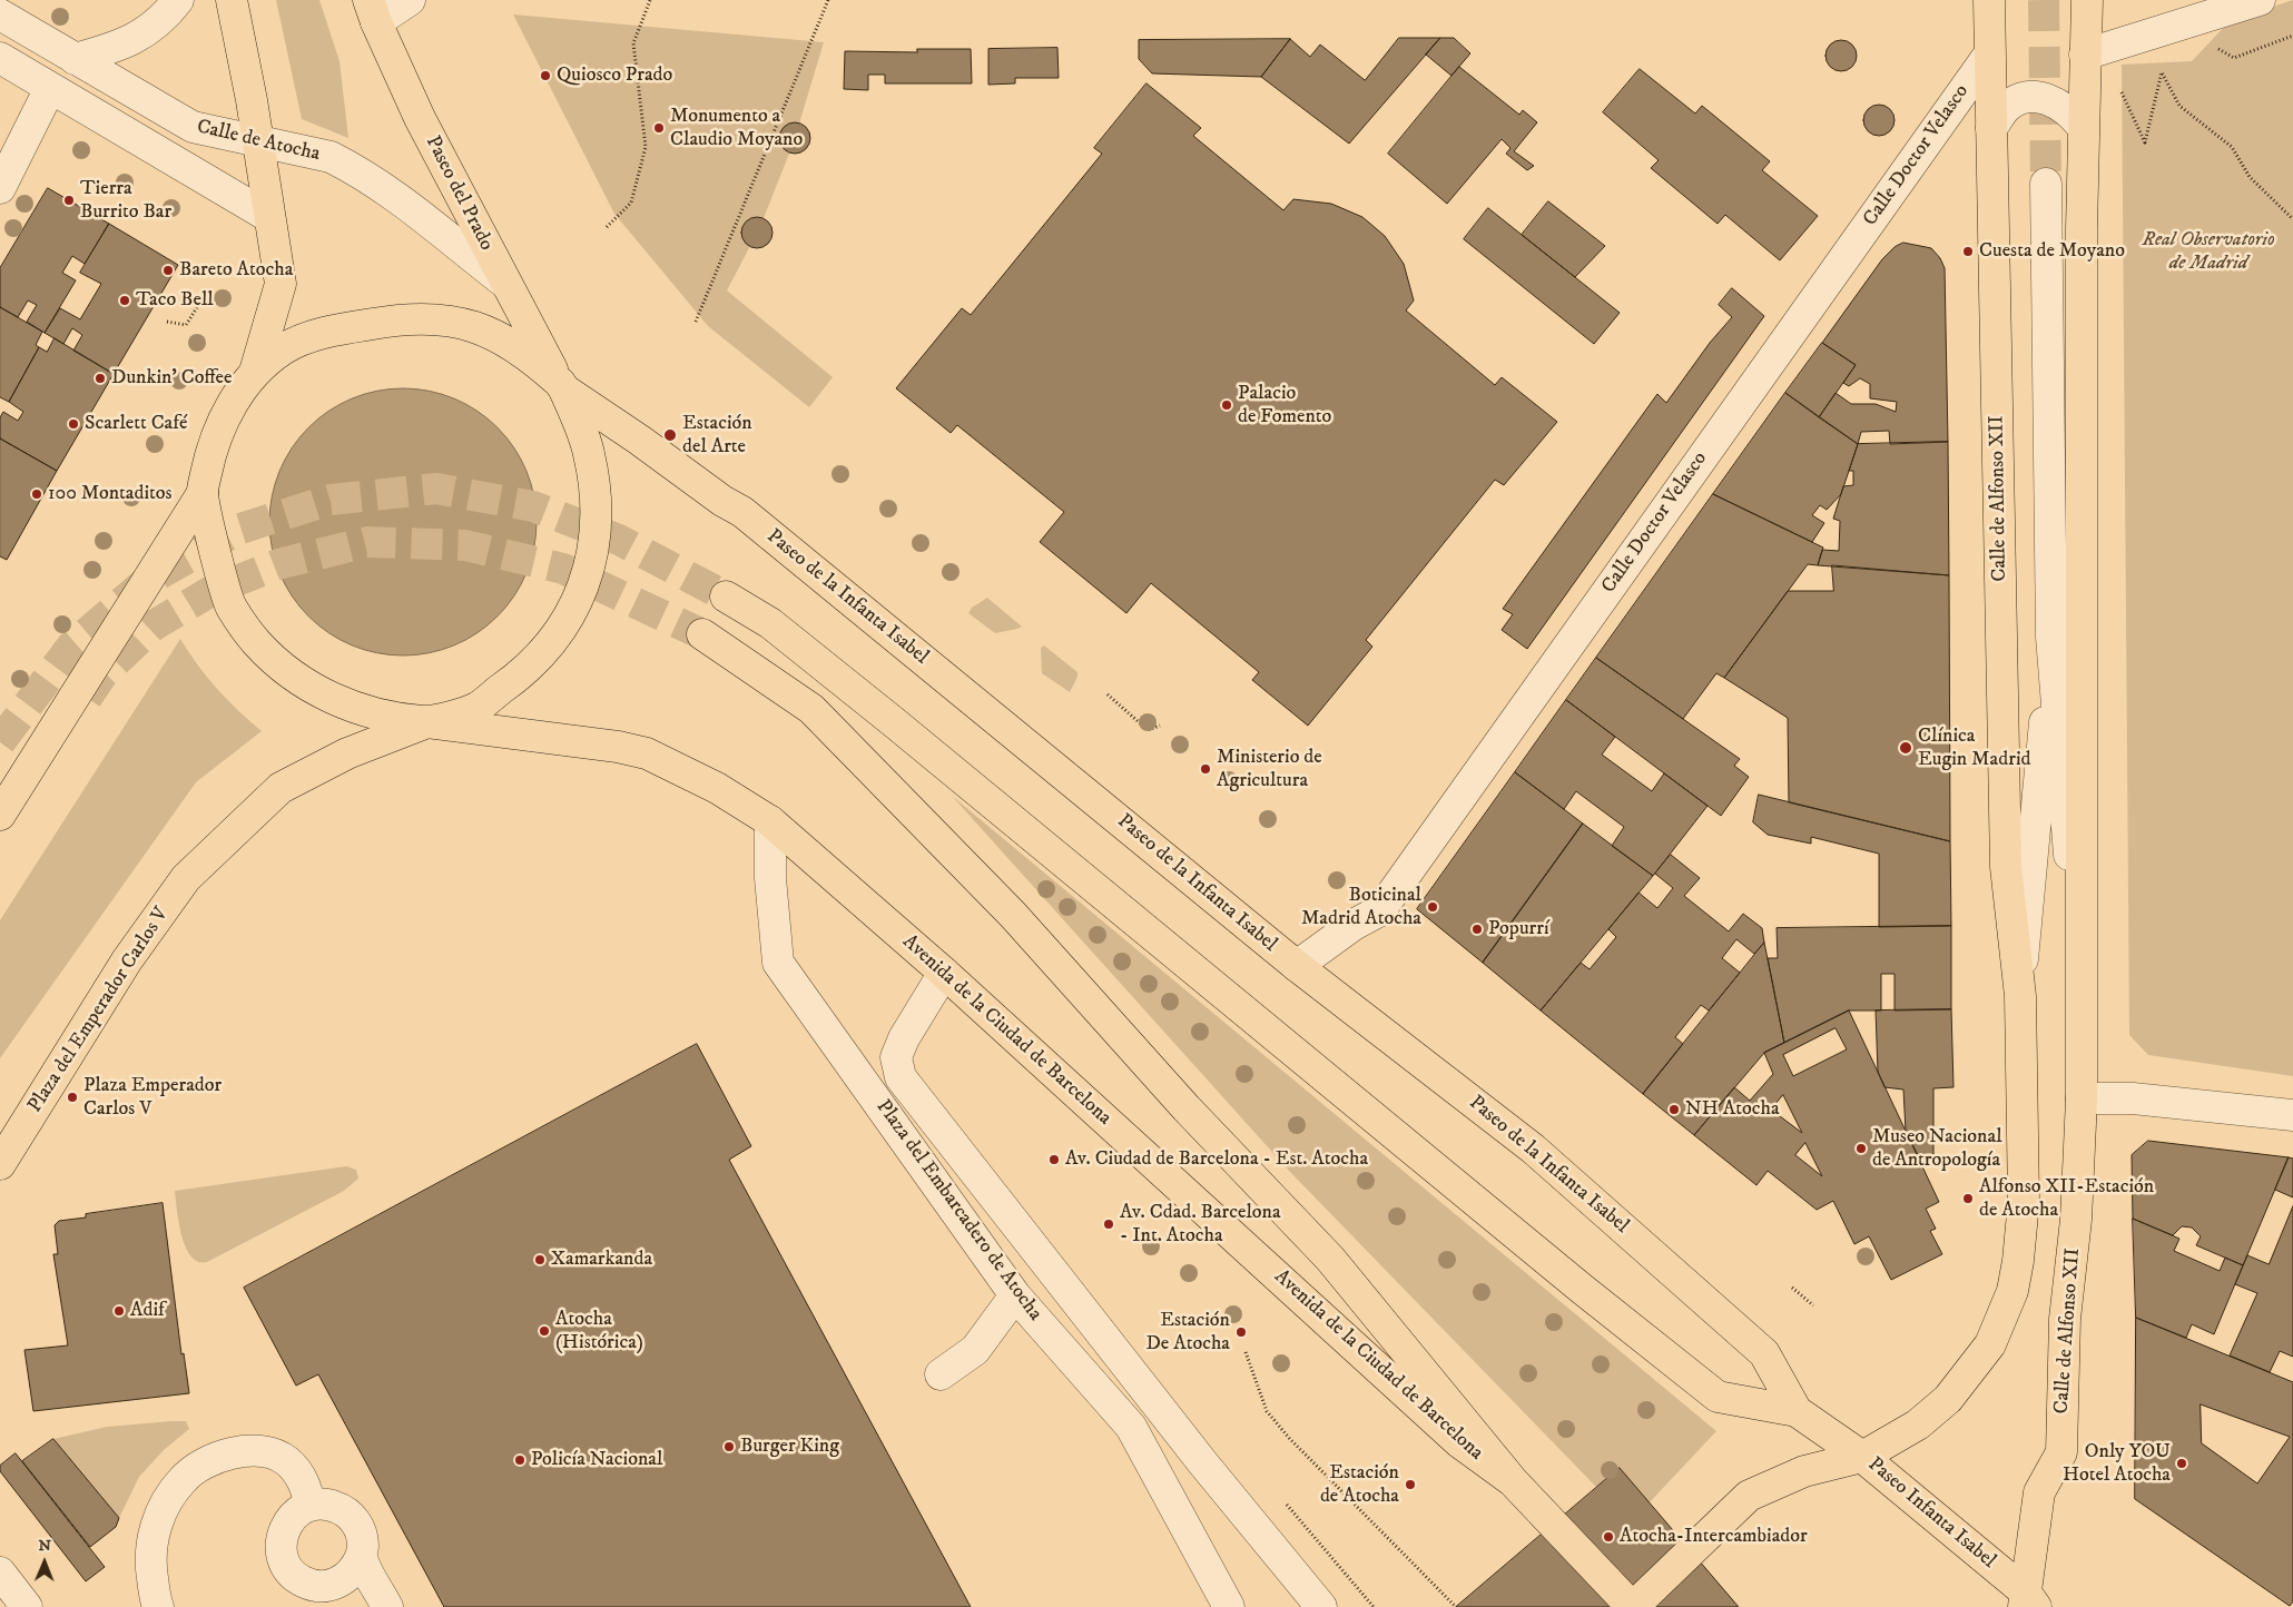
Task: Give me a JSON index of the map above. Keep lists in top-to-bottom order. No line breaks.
{"streets":{"main road":["Paseo del Prado","Calle de Alfonso XII","Paseo de la Infanta Isabel","Plaza del Emperador Carlos V","Avenida de la Ciudad de Barcelona","Paseo Infanta Isabel"],"street":["Calle de Atocha","Calle Doctor Velasco","Plaza del Embarcadero de Atocha"]},"crossings":[["Calle de Atocha","Paseo del Prado"],["Calle Doctor Velasco","Calle de Alfonso XII"],["Calle Doctor Velasco","Paseo de la Infanta Isabel"],["Paseo del Prado","Paseo de la Infanta Isabel"],["Paseo del Prado","Plaza del Emperador Carlos V"],["Calle de Alfonso XII","Paseo de la Infanta Isabel"],["Calle de Alfonso XII","Paseo Infanta Isabel"],["Paseo de la Infanta Isabel","Plaza del Emperador Carlos V"],["Paseo de la Infanta Isabel","Paseo Infanta Isabel"],["Plaza del Emperador Carlos V","Avenida de la Ciudad de Barcelona"],["Avenida de la Ciudad de Barcelona","Plaza del Embarcadero de Atocha"],["Avenida de la Ciudad de Barcelona","Paseo Infanta Isabel"]],"parks":["Real Observatorio de Madrid"],"places":["Quiosco Prado","Monumento a Claudio Moyano","Tierra Burrito Bar","Cuesta de Moyano","Bareto Atocha","Taco Bell","Dunkin' Coffee","Palacio de Fomento","Scarlett Café","Estación del Arte","100 Montaditos","Clínica Eugin Madrid","Ministerio de Agricultura","Boticinal Madrid Atocha","Popurrí","Plaza Emperador Carlos V","NH Atocha","Museo Nacional de Antropología","Av. Ciudad de Barcelona - Est. Atocha","Alfonso XII-Estación de Atocha","Av. Cdad. Barcelona - Int. Atocha","Xamarkanda","Adif","Atocha (Histórica)","Estación De Atocha","Burger King","Policía Nacional","Only YOU Hotel Atocha","Estación de Atocha","Atocha-Intercambiador"],"north":"top"}
